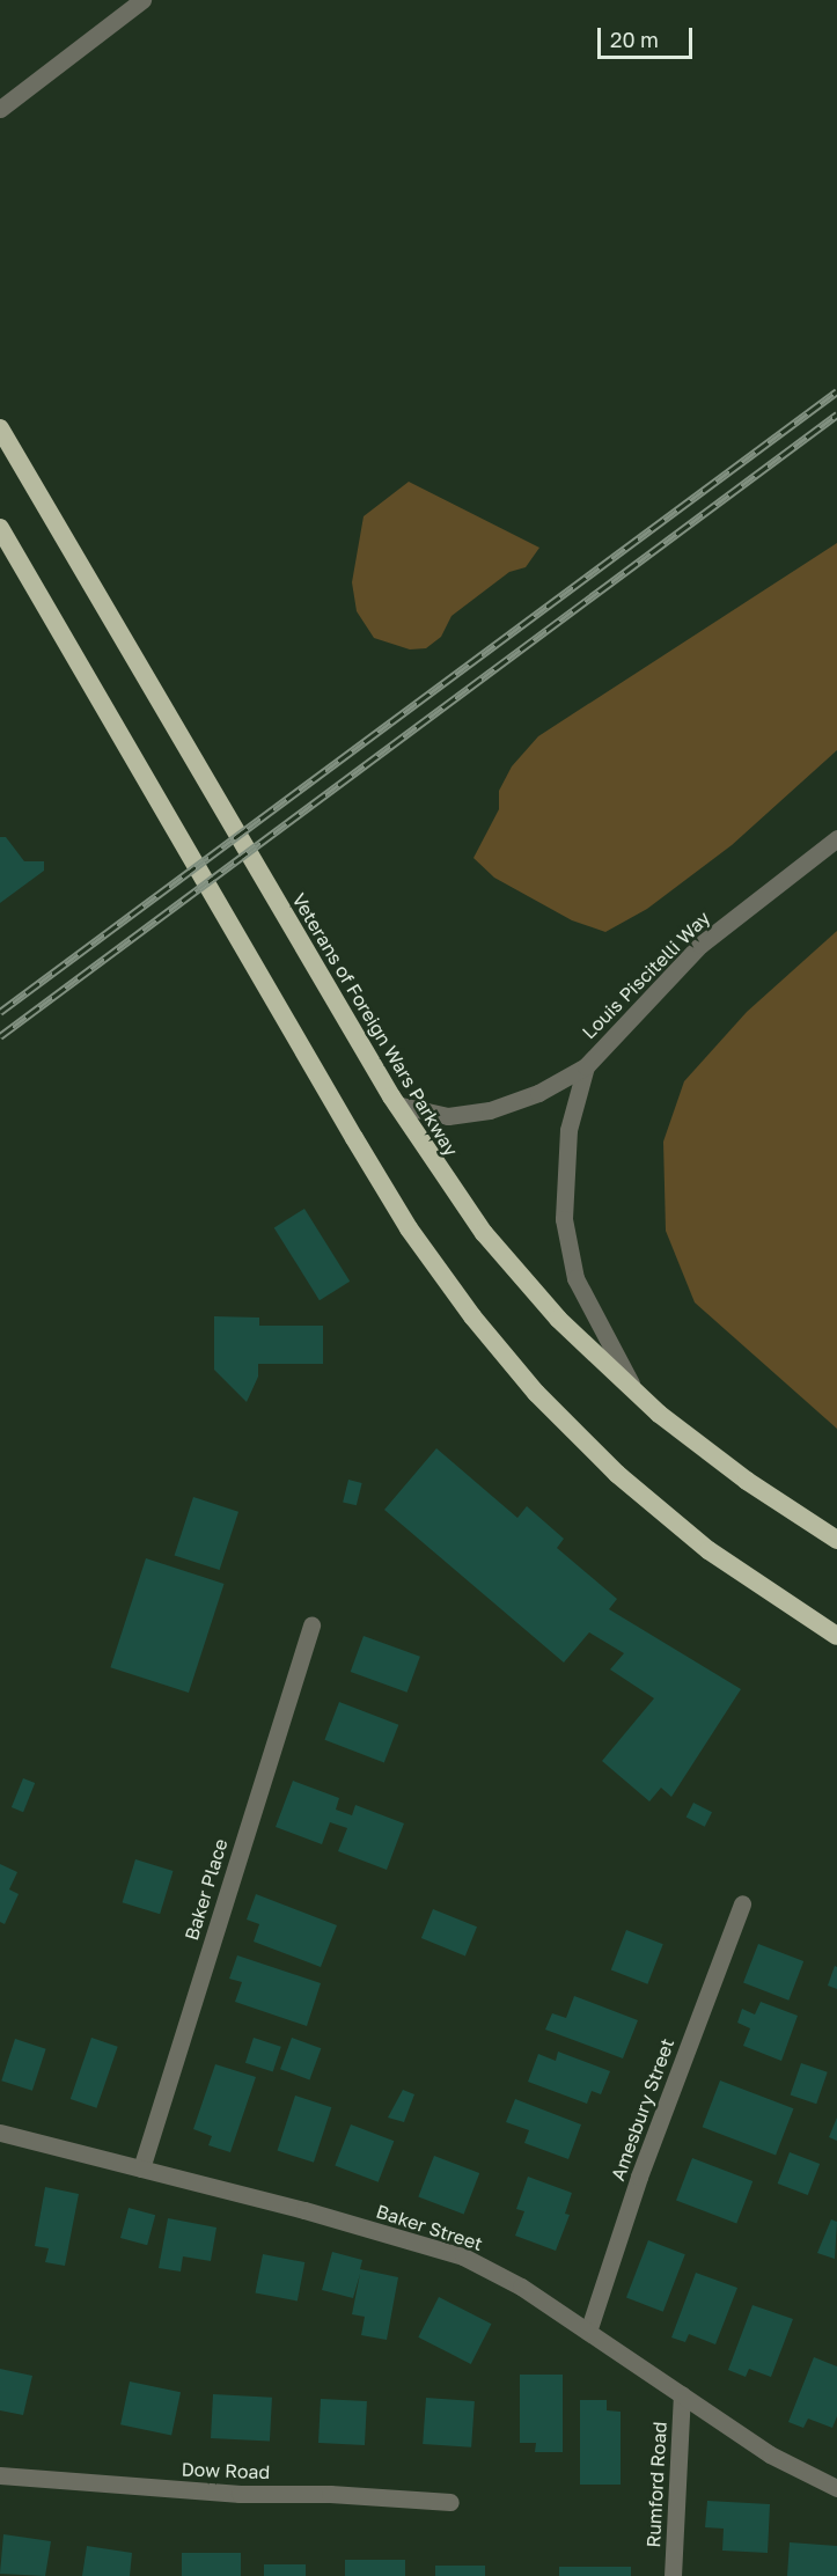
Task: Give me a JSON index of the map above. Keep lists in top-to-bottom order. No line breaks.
{"streets":{"highway":["Veterans of Foreign Wars Parkway"],"street":["Louis Piscitelli Way","Baker Place","Amesbury Street","Baker Street","Dow Road","Rumford Road"]},"crossings":[["Louis Piscitelli Way","Veterans of Foreign Wars Parkway"],["Baker Place","Baker Street"],["Amesbury Street","Baker Street"],["Baker Street","Rumford Road"]],"scale_bar":"20 m"}
